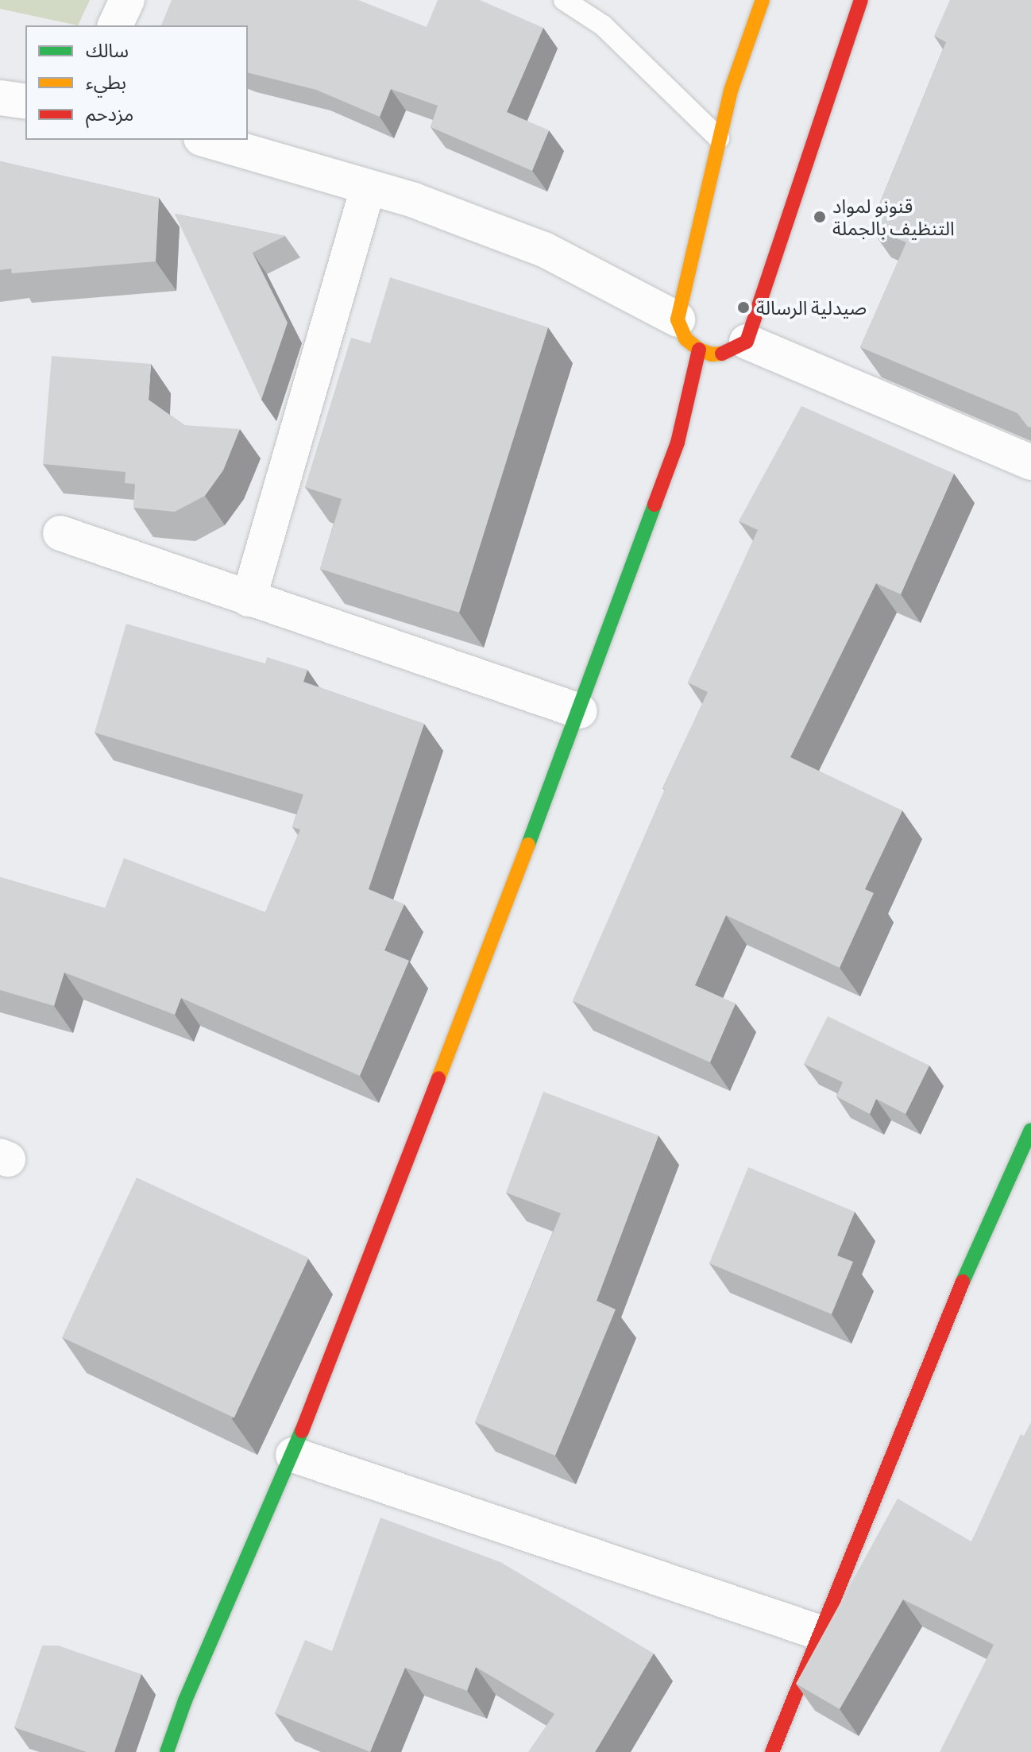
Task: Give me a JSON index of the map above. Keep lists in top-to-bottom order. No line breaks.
{"places":["قنونو لمواد التنظيف بالجملة","صيدلية الرسالة"],"legend":["سالك","بطيء","مزدحم"]}
